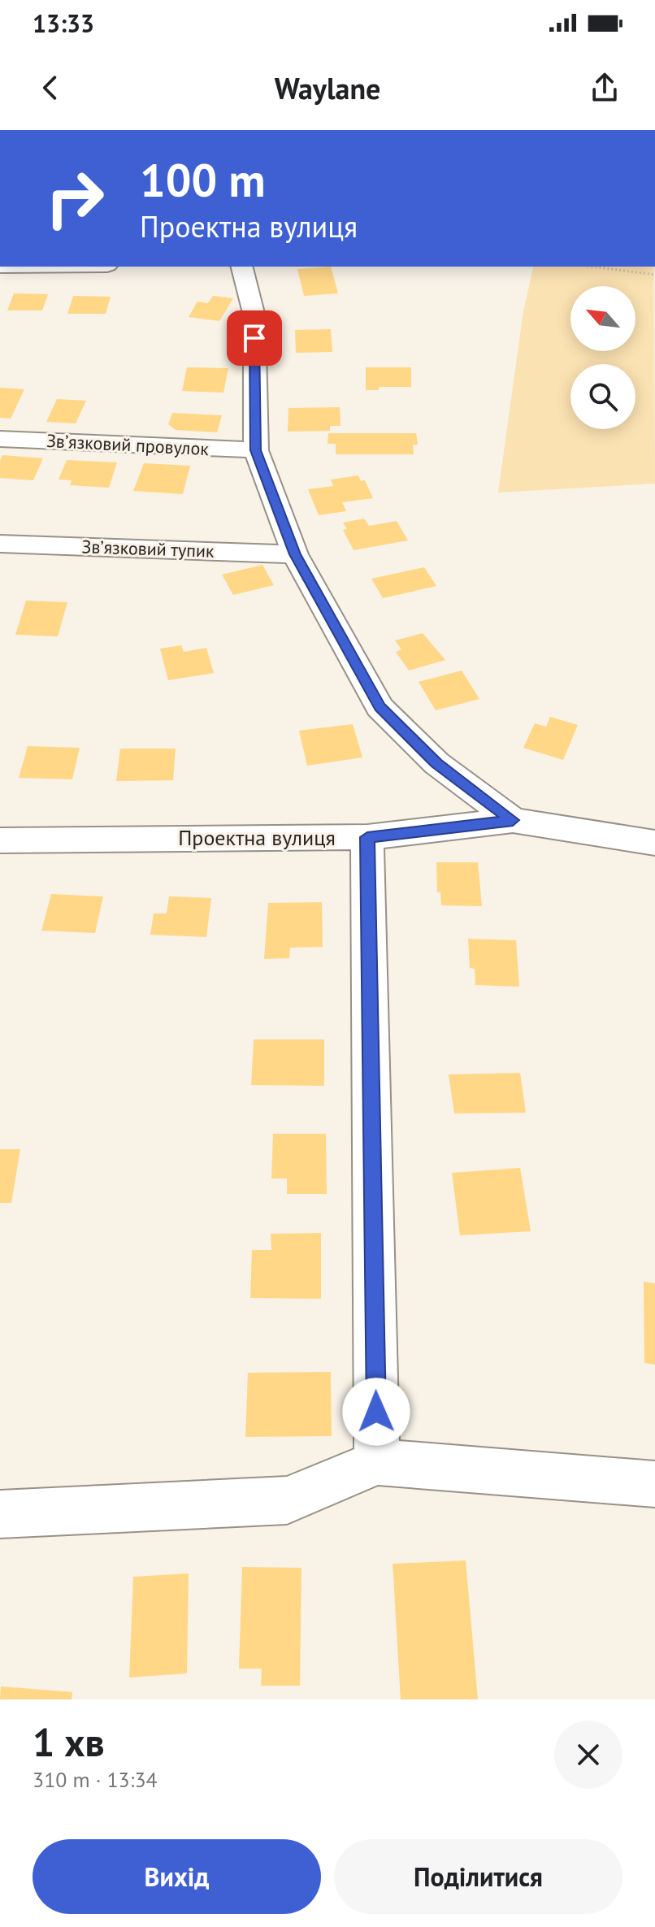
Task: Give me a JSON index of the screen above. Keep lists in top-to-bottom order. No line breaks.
{"streets":{"street":["Звʼязковий провулок","Звʼязковий тупик","Проектна вулиця"]},"north":"top left","page":{"status":"13:33","header":"Waylane","turn":["100 m","Проектна вулиця"],"heading":["1 хв","310 m · 13:34"],"buttons":["Вихід","Поділитися"]}}
